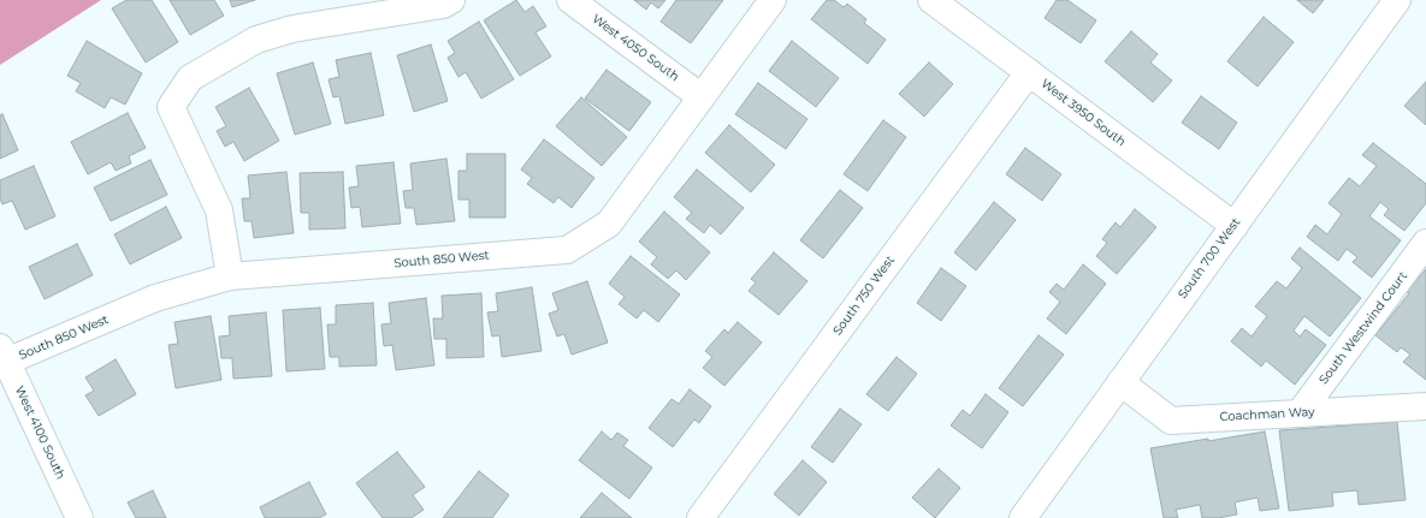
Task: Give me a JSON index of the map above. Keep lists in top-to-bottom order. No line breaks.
{"streets":{"street":["West 4050 South","West 3950 South","South 700 West","South 850 West","South 750 West","South Westwind Court","Coachman Way","West 4100 South"]},"crossings":[["West 4050 South","South 850 West"],["West 3950 South","South 700 West"],["West 3950 South","South 750 West"],["South 700 West","Coachman Way"],["South 850 West","West 4100 South"],["South Westwind Court","Coachman Way"]]}
